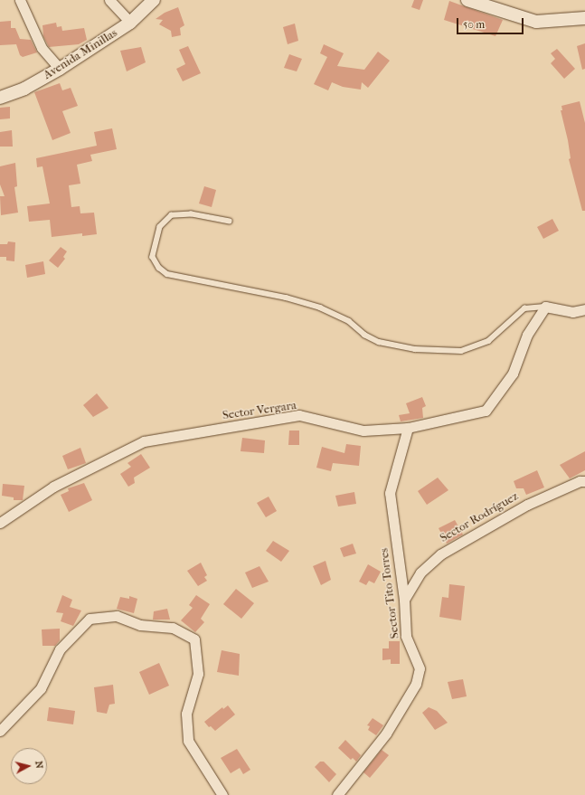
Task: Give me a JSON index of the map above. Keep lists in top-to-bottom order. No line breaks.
{"streets":{"street":["Avenida Minillas","Sector Vergara","Sector Rodríguez","Sector Tito Torres"]},"crossings":[["Sector Vergara","Sector Tito Torres"],["Sector Rodríguez","Sector Tito Torres"]],"scale_bar":"50 m","north":"right"}
